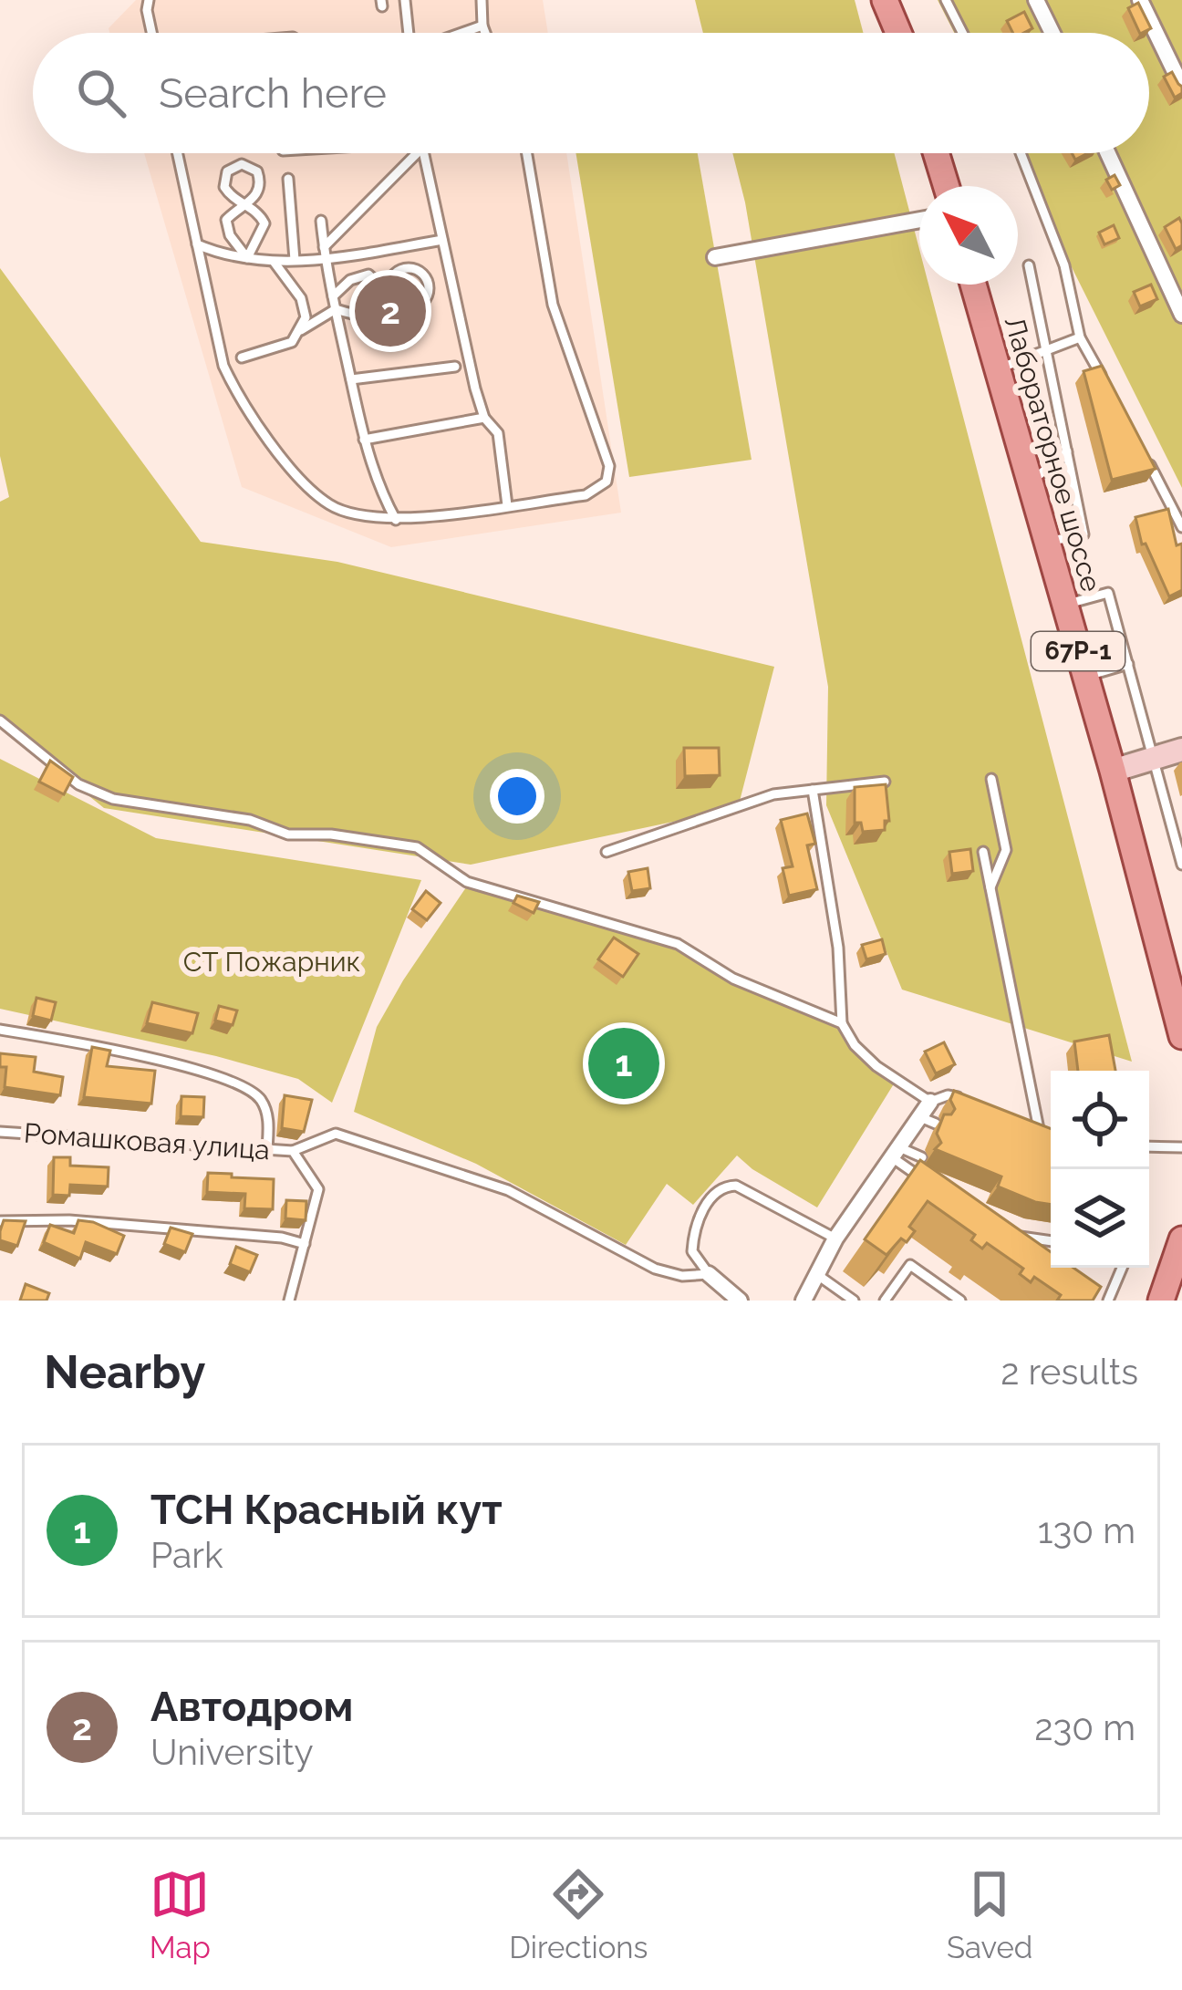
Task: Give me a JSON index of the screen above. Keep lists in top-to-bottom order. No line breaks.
{"streets":{"main road":["Лабораторное шоссе","67Р-1"],"lane":["Ромашковая улица"]},"parks":["СТ Пожарник"],"north":"top left","page":{"search":"Search here","pins":["2","1"],"heading":["Nearby","2 results"],"list":[{"mark":"1","name":"ТСН Красный кут","note":"Park","value":"130 m"},{"mark":"2","name":"Автодром","note":"University","value":"230 m"}],"nav":["Map","Directions","Saved"]}}
